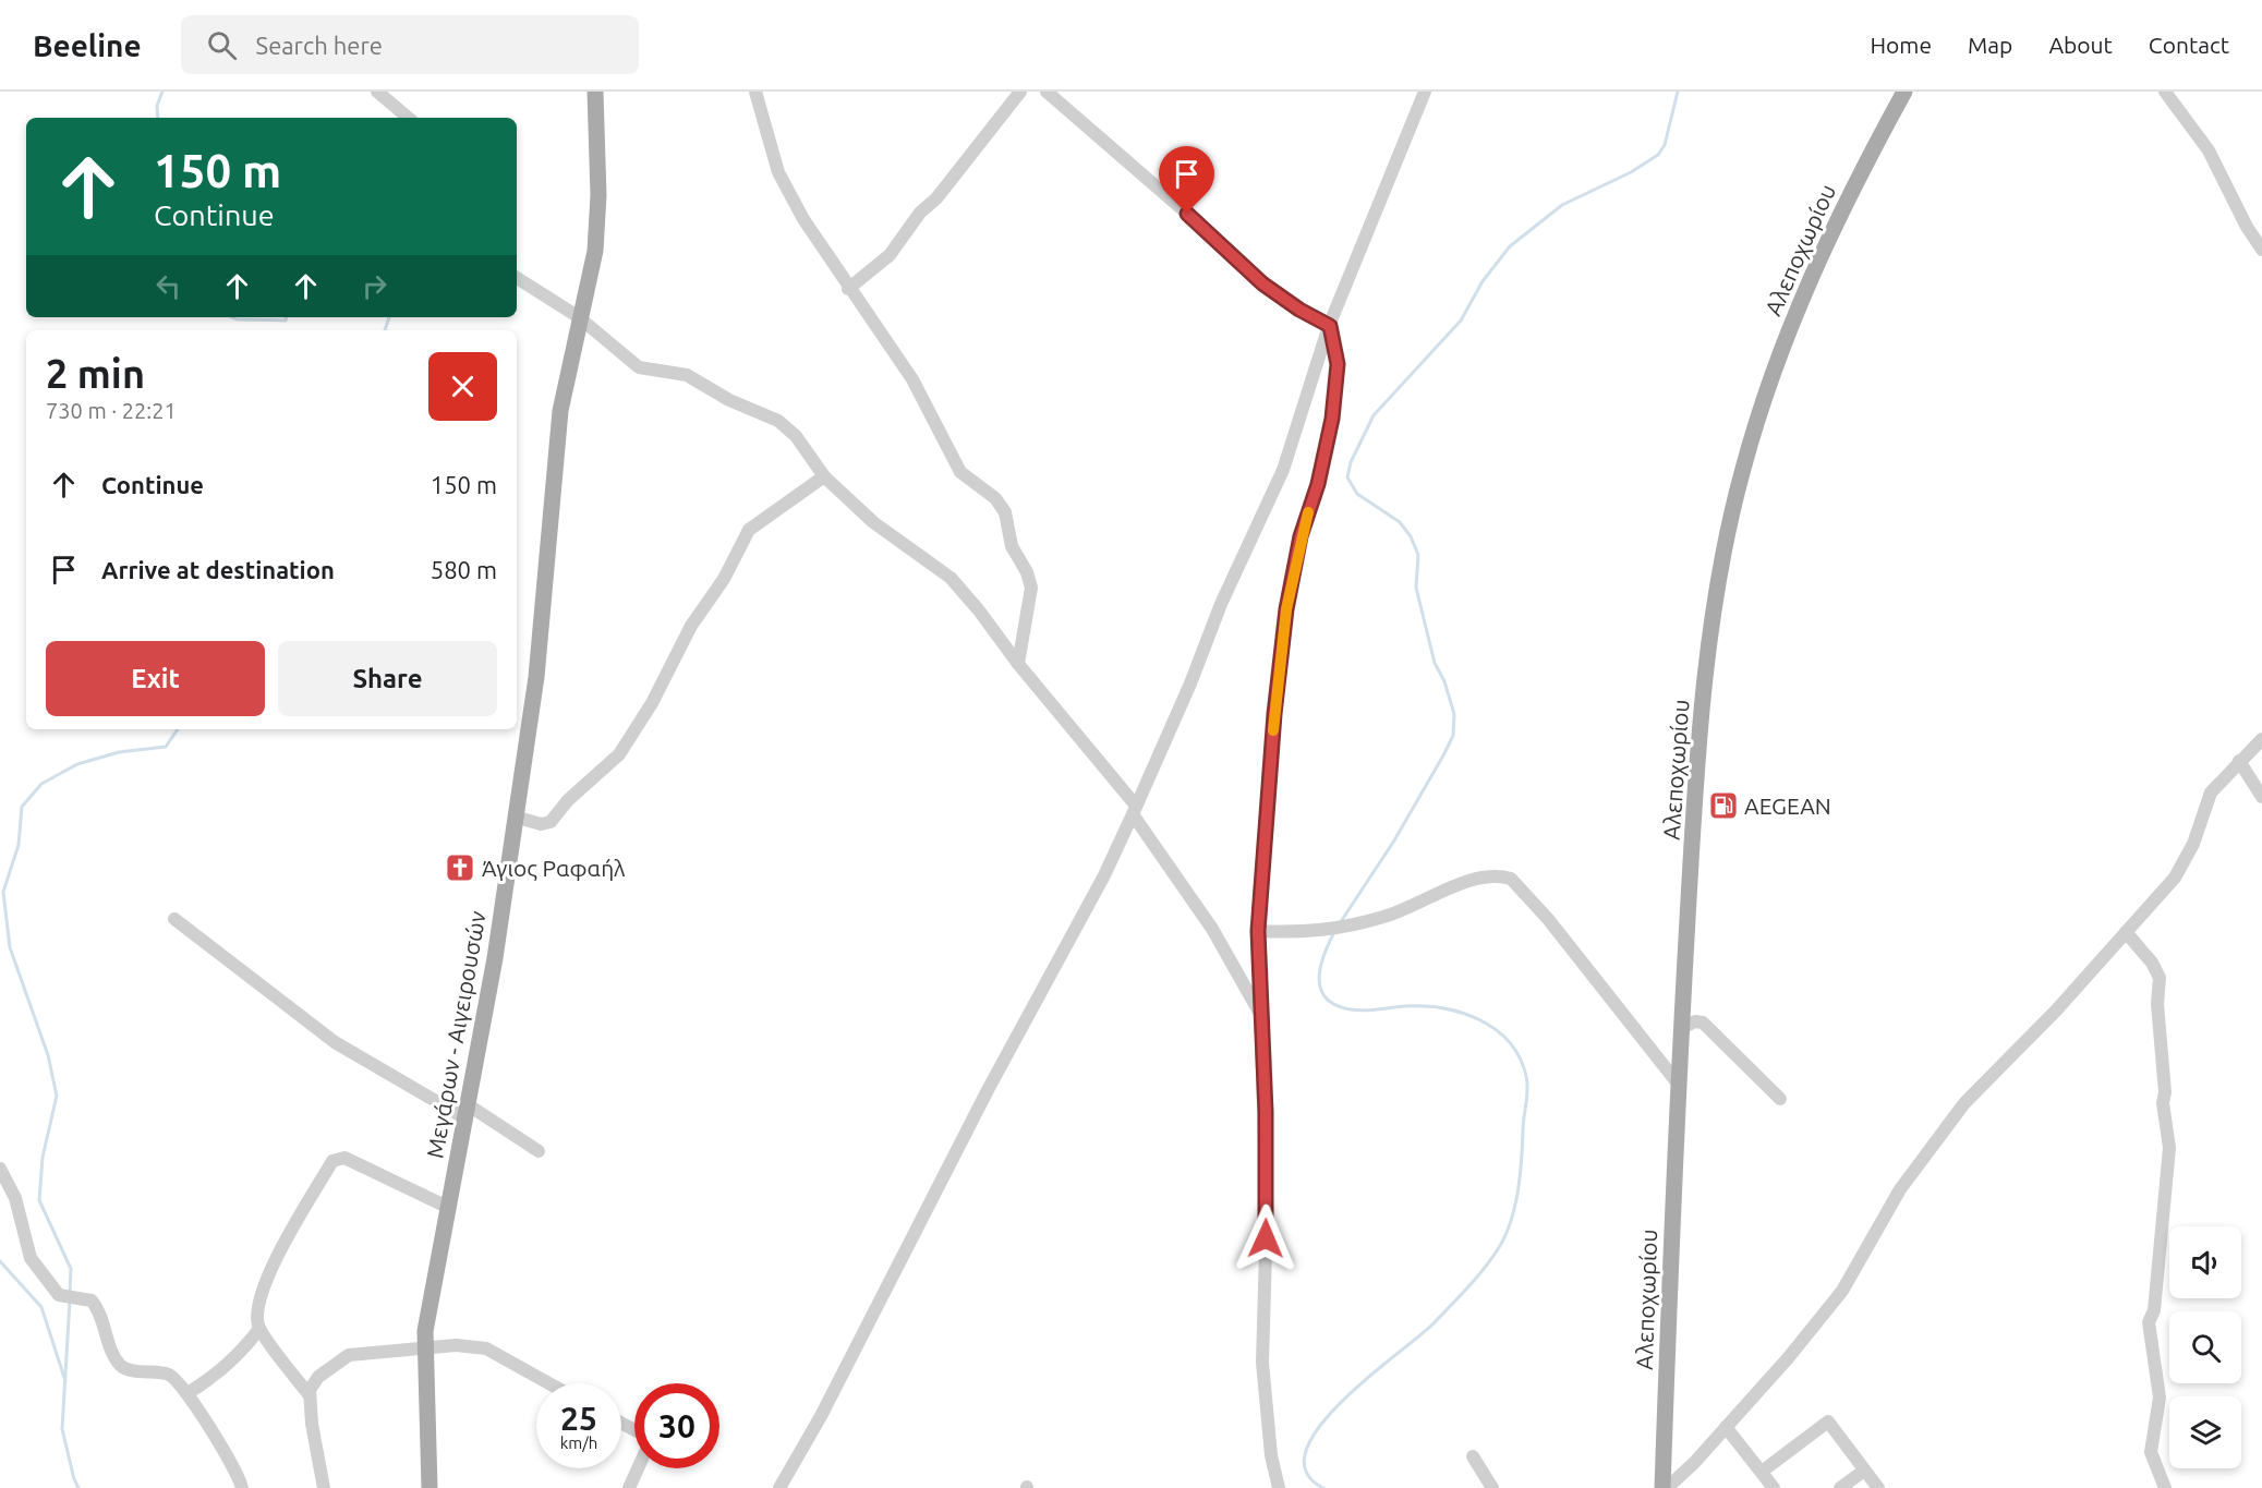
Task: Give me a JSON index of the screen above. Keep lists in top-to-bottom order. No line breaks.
{"streets":{"main road":["Αλεποχωρίου","Μεγάρων - Αιγειρουσών"]},"places":{"fuel station":["AEGEAN"],"church":["Άγιος Ραφαήλ"]},"page":{"header":"Beeline","search":"Search here","nav":["Home","Map","About","Contact"],"turn":["150 m","Continue"],"heading":["2 min","730 m · 22:21"],"list":[{"name":"Continue","value":"150 m"},{"name":"Arrive at destination","value":"580 m"}],"buttons":["Exit","Share"],"speed":"25 km/h","limit":"30"}}
